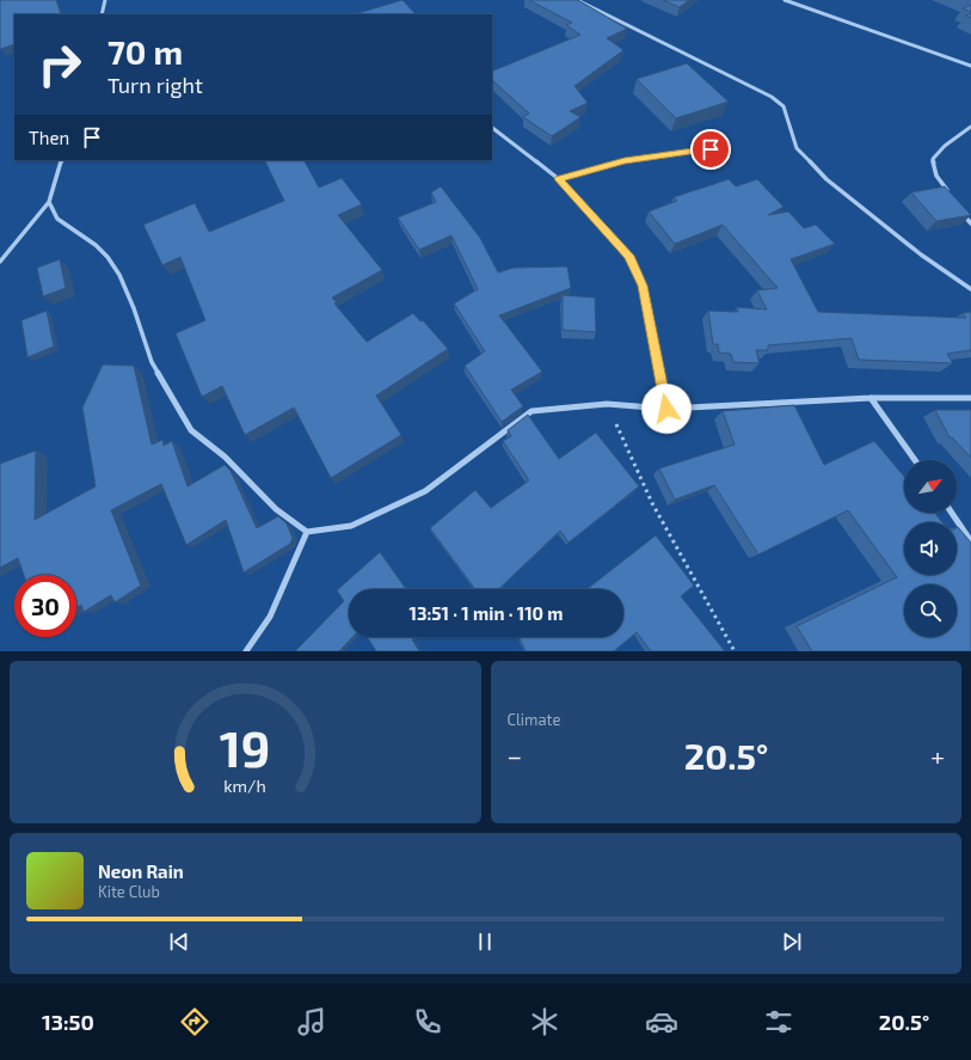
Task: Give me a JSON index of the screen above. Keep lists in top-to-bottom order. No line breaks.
{"north":"top right","page":{"turn":["70 m","Turn right"],"then":"Then","limit":"30","trip":"13:51 · 1 min · 110 m","tile":"Climate","heat":["−","20.5°","+"],"song":["Neon Rain","Kite Club"],"tabs":["13:50","20.5°"],"gauge":["19","km/h"]}}
